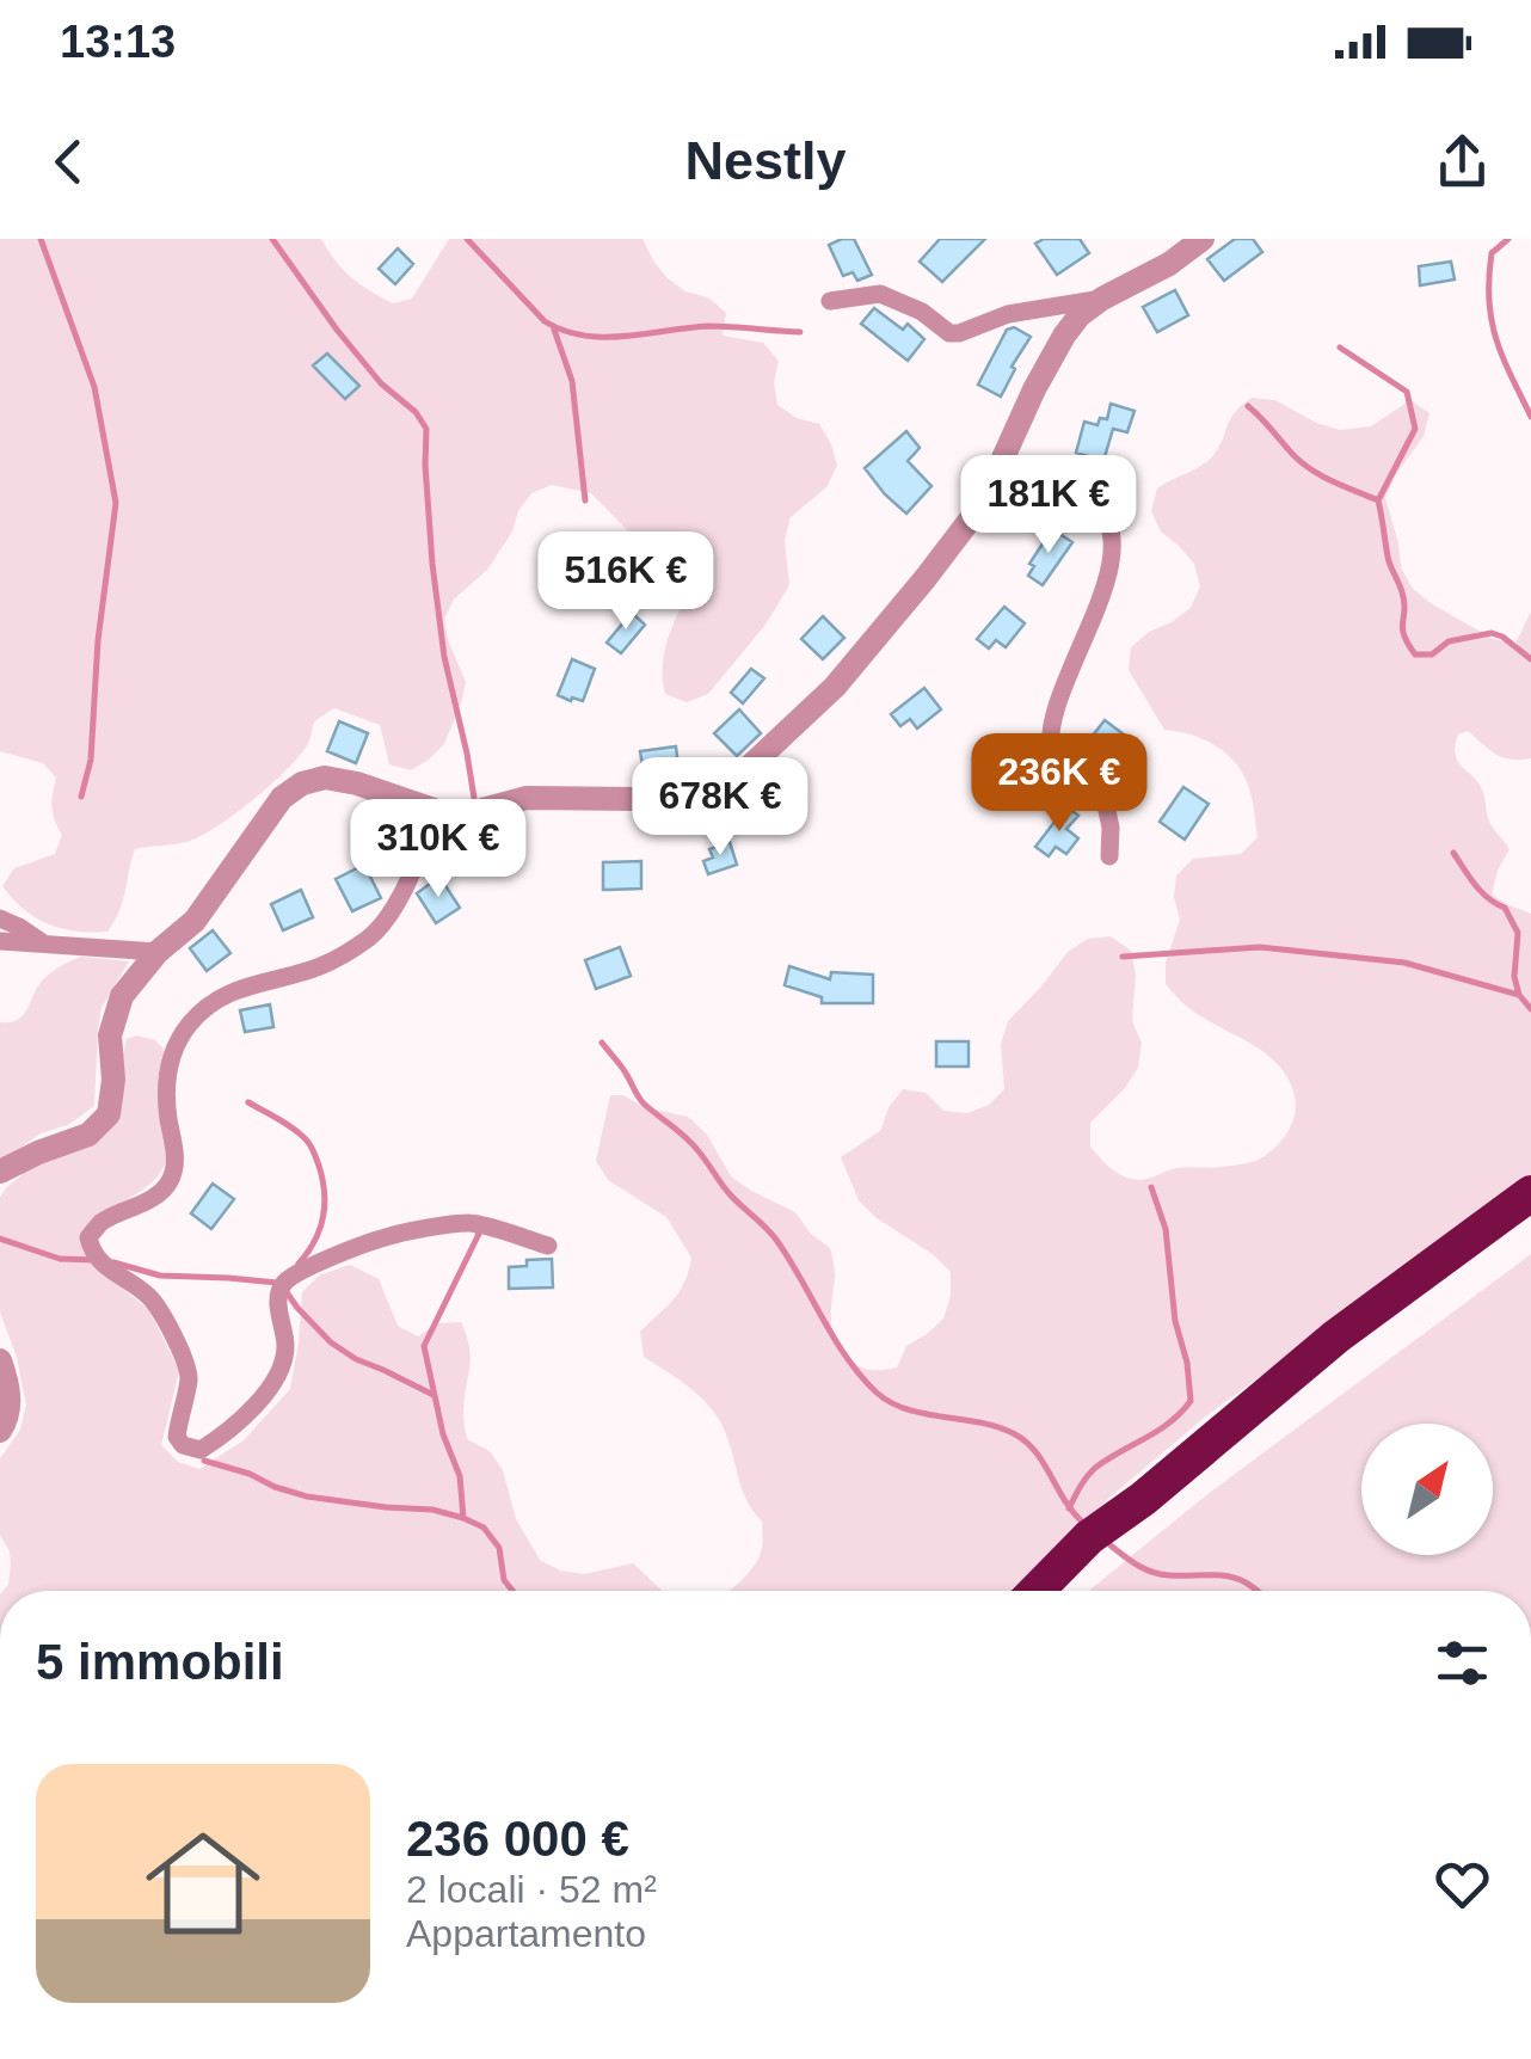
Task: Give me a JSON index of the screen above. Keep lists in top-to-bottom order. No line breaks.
{"north":"top right","page":{"status":"13:13","header":"Nestly","price":["181K €","516K €","236K €","678K €","310K €"],"heading":"5 immobili","list":[{"name":"236 000 €","note":"2 locali · 52 m² · Appartamento"}]}}
